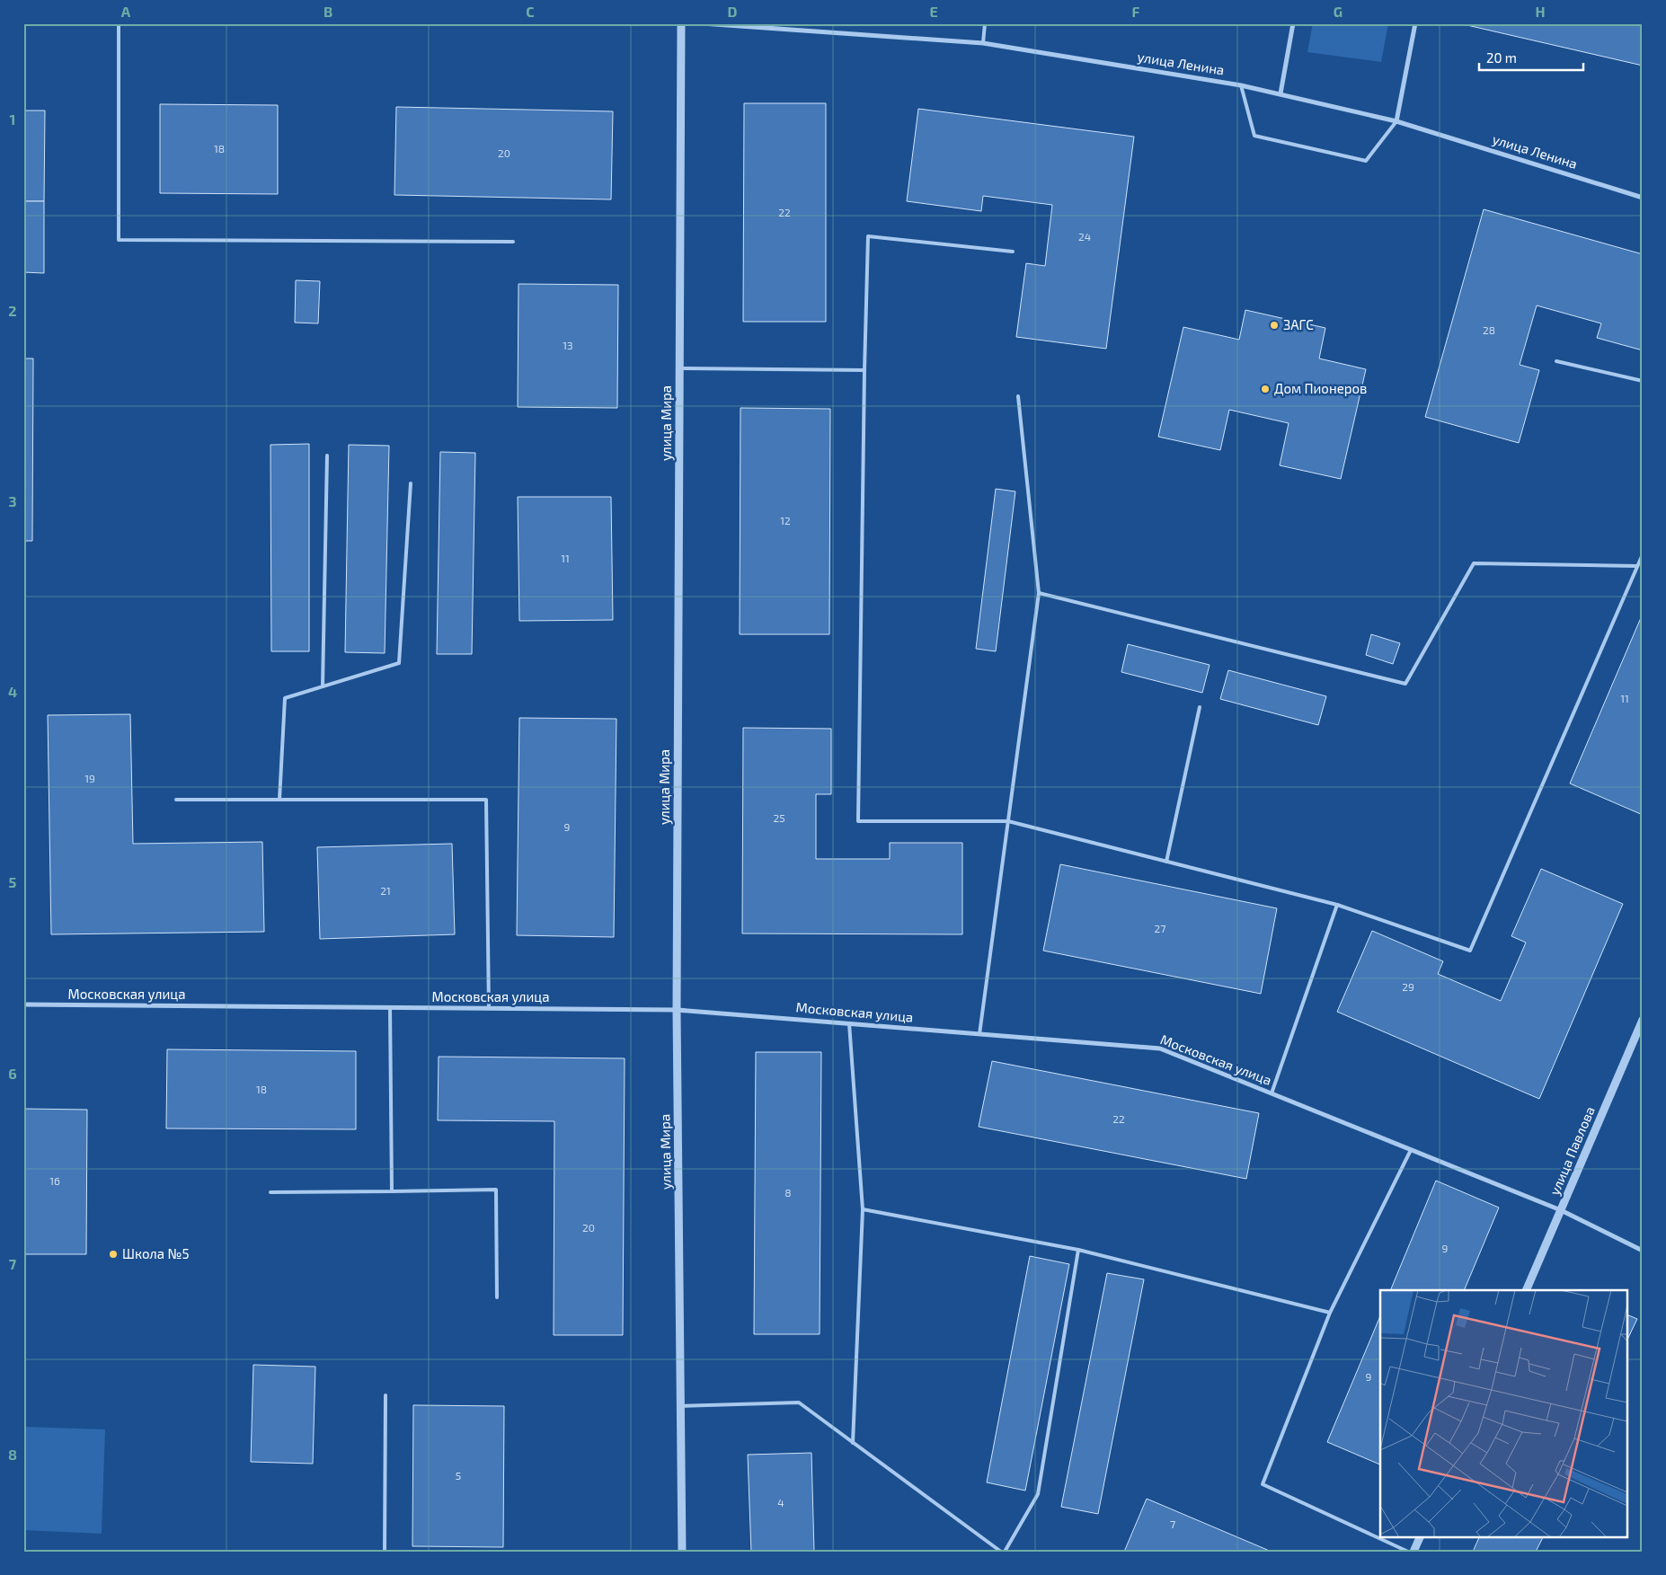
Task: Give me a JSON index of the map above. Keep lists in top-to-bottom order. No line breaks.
{"streets":{"street":["улица Ленина","улица Мира","Московская улица","улица Павлова"]},"crossings":[["улица Мира","Московская улица"],["Московская улица","улица Павлова"]],"places":["ЗАГС","Дом Пионеров","Школа №5"],"house_numbers":["18","20","22","24","28","13","12","11","11","19","25","9","21","27","29","18","22","16","8","20","9","9","5","4","7"],"scale_bar":"20 m","grid":{"columns":["A","B","C","D","E","F","G","H"],"rows":["1","2","3","4","5","6","7","8"]}}
